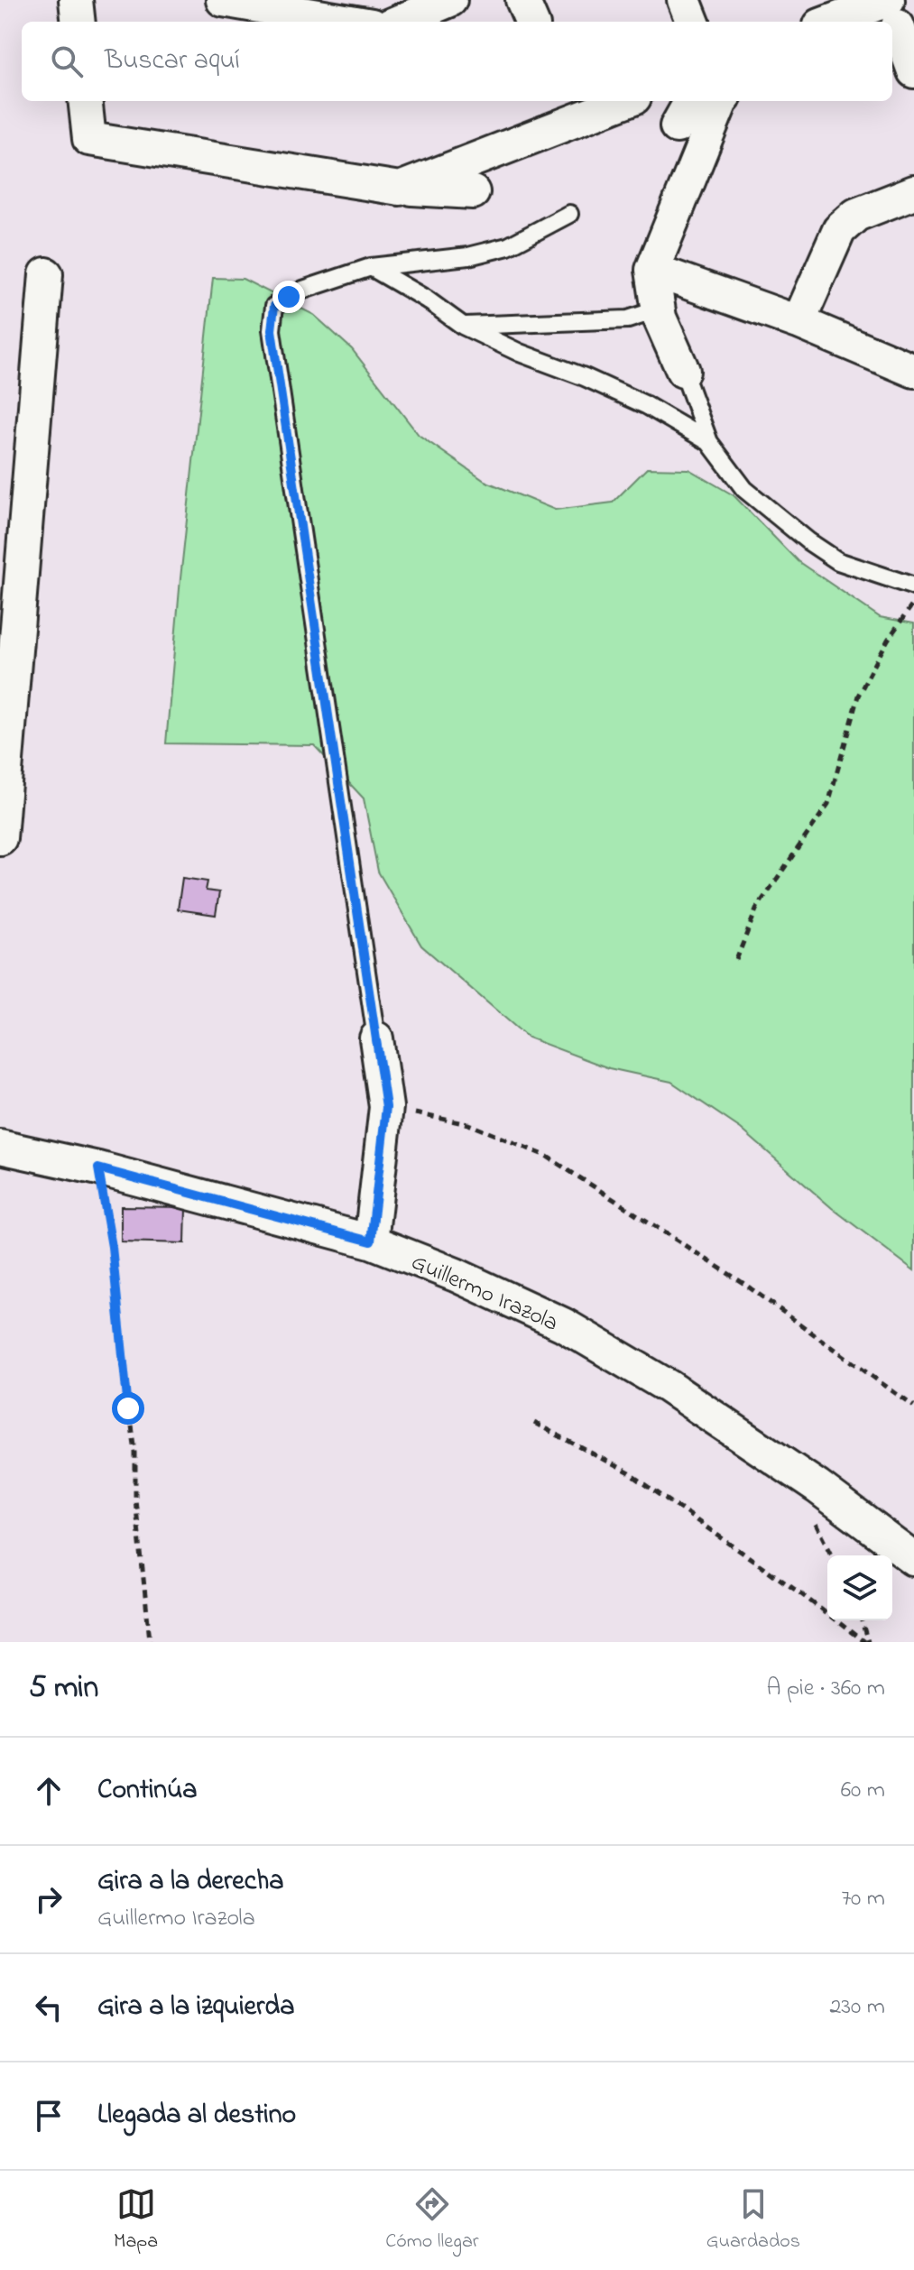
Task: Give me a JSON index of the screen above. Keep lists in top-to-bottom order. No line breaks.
{"streets":{"street":["Guillermo Irazola"]},"page":{"search":"Buscar aquí","heading":["5 min","A pie · 360 m"],"list":[["Continúa","60 m"],["Gira a la derecha","Guillermo Irazola","70 m"],["Gira a la izquierda","230 m"],"Llegada al destino"],"nav":["Mapa","Cómo llegar","Guardados"]}}
